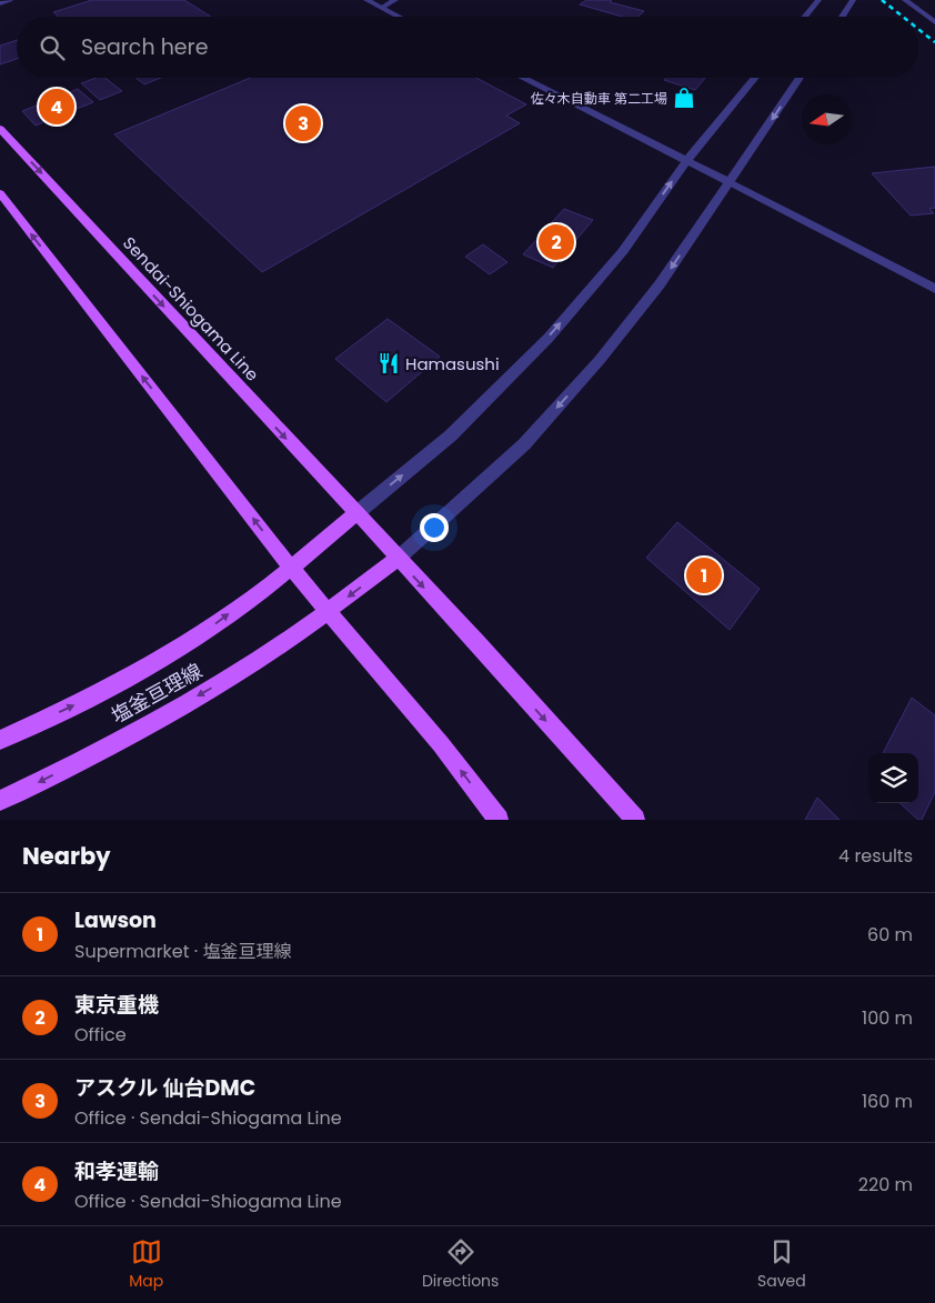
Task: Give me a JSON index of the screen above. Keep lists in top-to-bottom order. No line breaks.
{"streets":{"main road":["Sendai-Shiogama Line","塩釜亘理線"]},"crossings":[["Sendai-Shiogama Line","塩釜亘理線"]],"places":{"shop":["佐々木自動車 第二工場"],"restaurant":["Hamasushi"]},"north":"left","page":{"search":"Search here","pins":["4","3","2","1"],"heading":["Nearby","4 results"],"list":[{"mark":"1","name":"Lawson","note":"Supermarket · 塩釜亘理線","value":"60 m"},{"mark":"2","name":"東京重機","note":"Office","value":"100 m"},{"mark":"3","name":"アスクル 仙台DMC","note":"Office · Sendai-Shiogama Line","value":"160 m"},{"mark":"4","name":"和孝運輸","note":"Office · Sendai-Shiogama Line","value":"220 m"}],"nav":["Map","Directions","Saved"]}}
